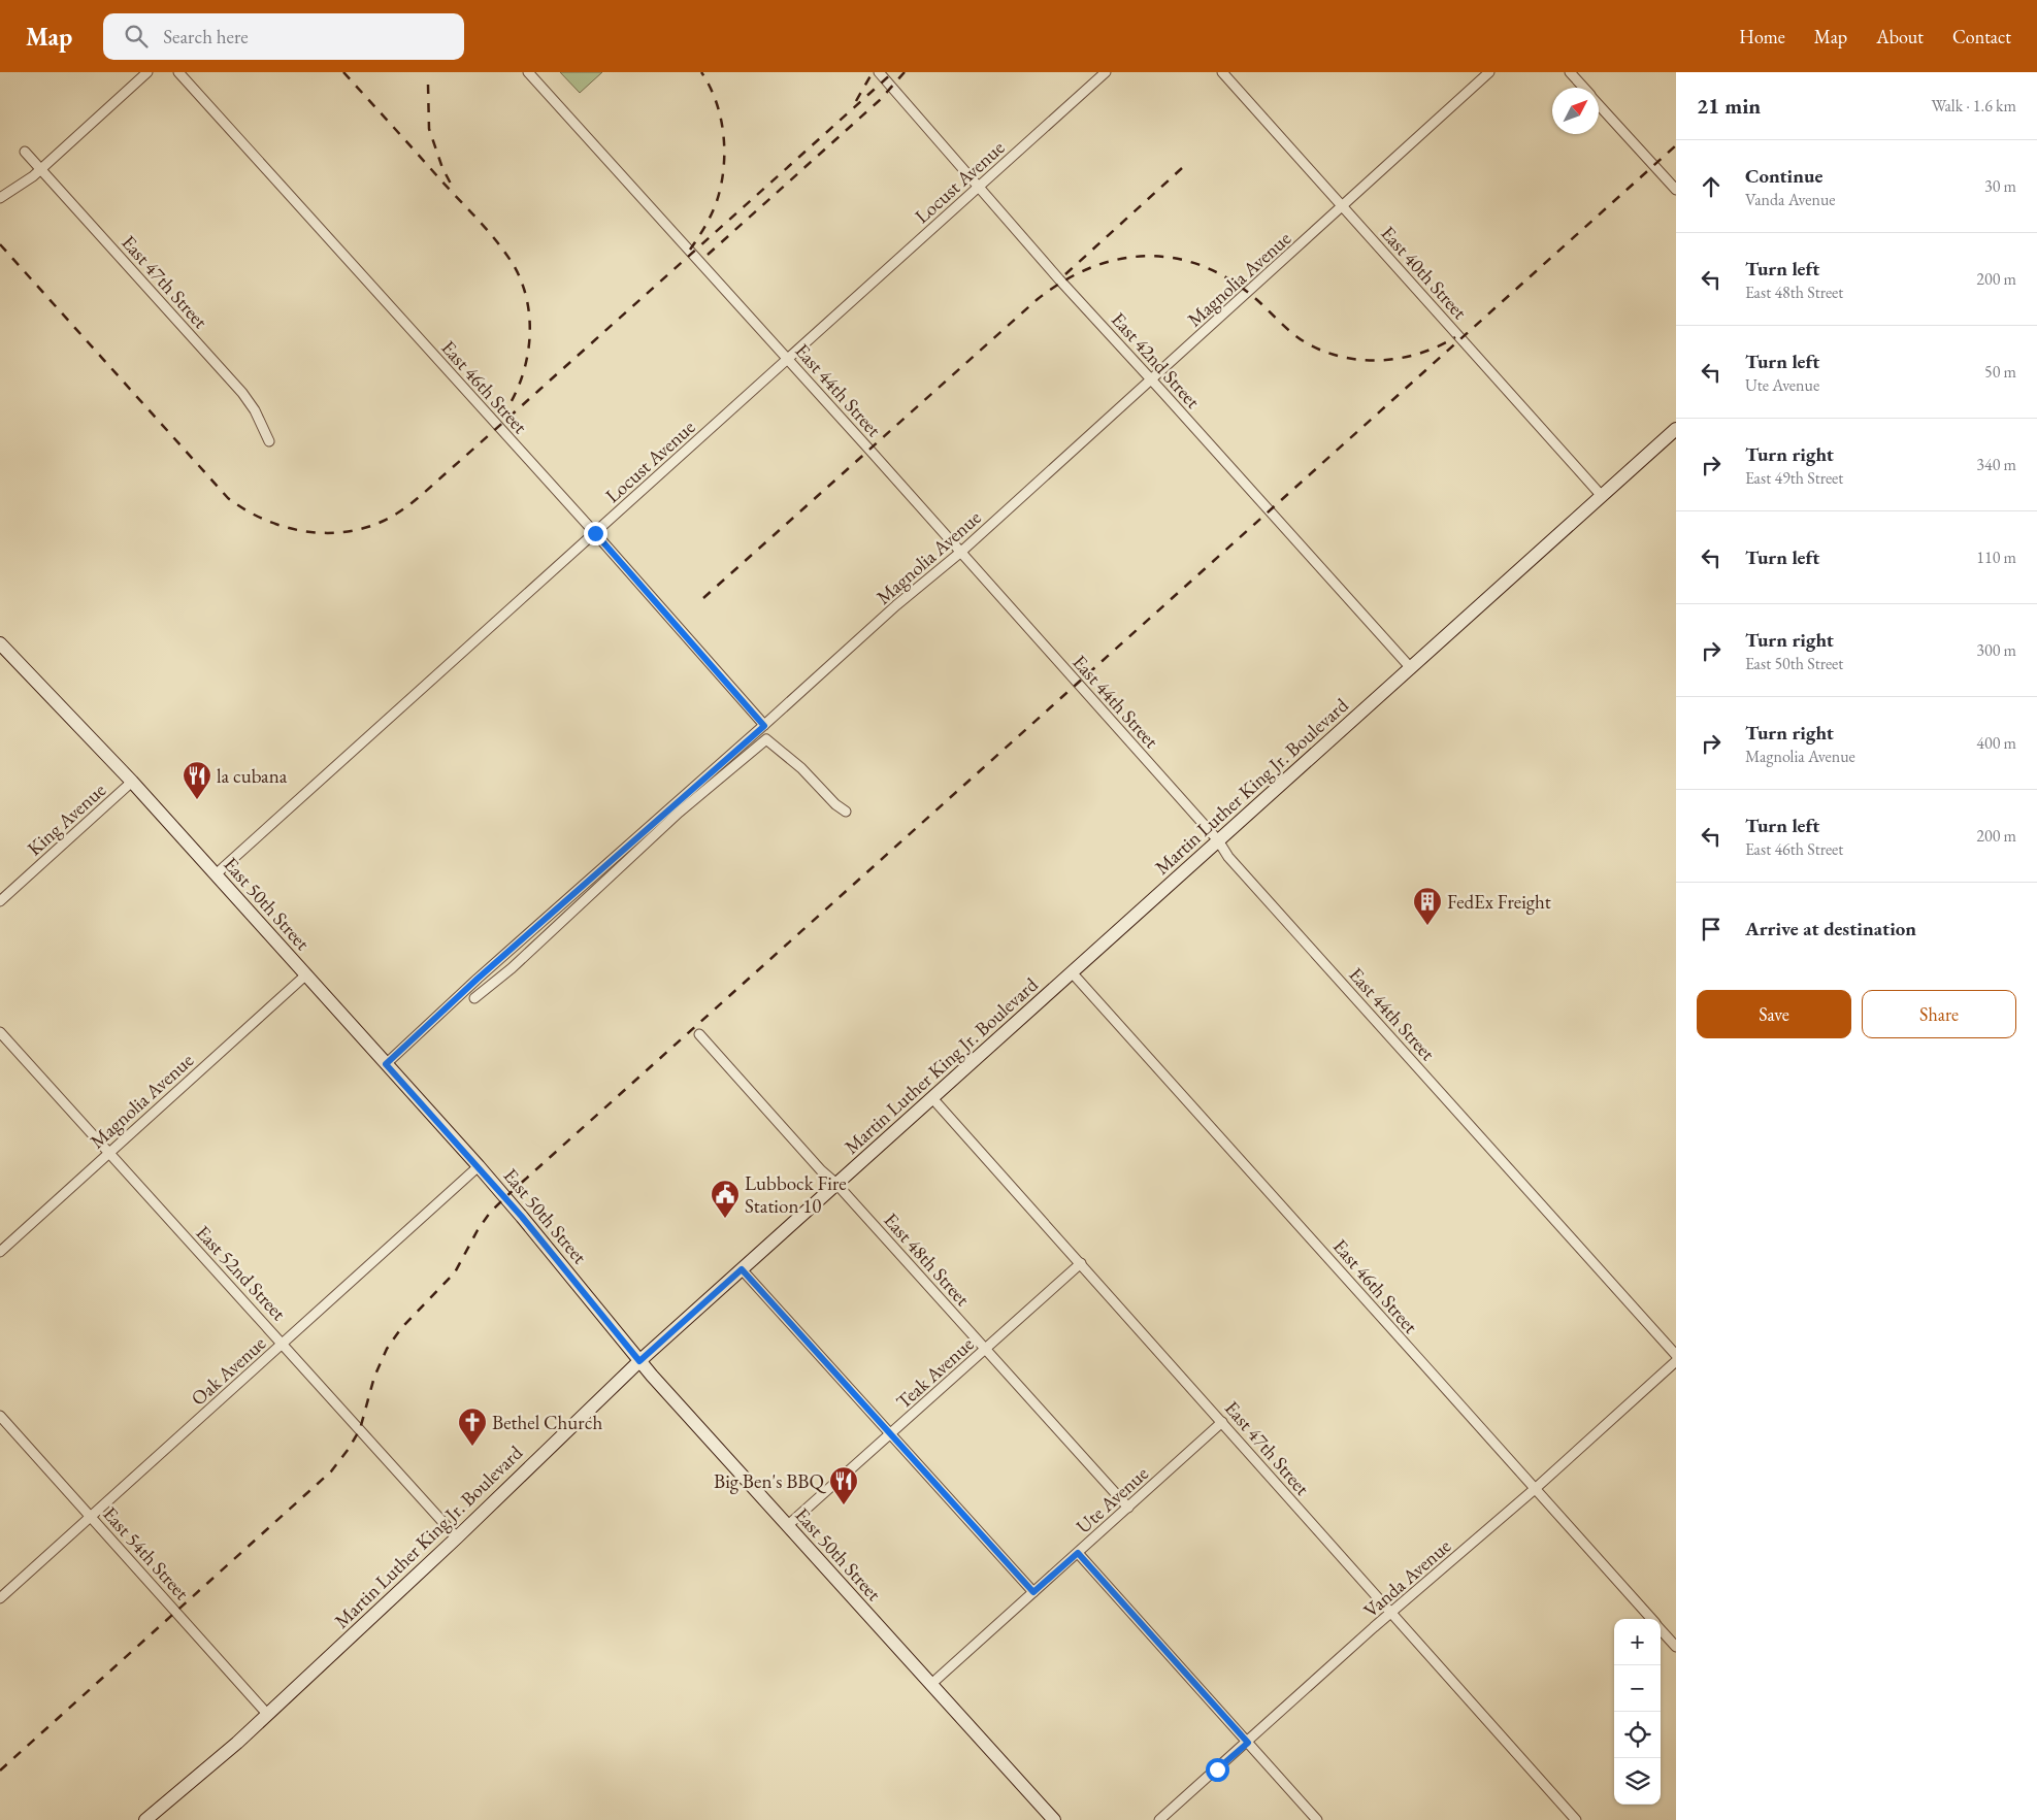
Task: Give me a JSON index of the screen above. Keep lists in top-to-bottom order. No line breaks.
{"streets":{"main road":["Martin Luther King Jr. Boulevard","East 50th Street"],"street":["Locust Avenue","East 40th Street","Magnolia Avenue","East 47th Street","East 42nd Street","East 46th Street","East 44th Street","King Avenue","East 48th Street","East 52nd Street","Oak Avenue","Teak Avenue","Ute Avenue","East 54th Street","Vanda Avenue"]},"crossings":[["Locust Avenue","East 42nd Street"],["Locust Avenue","East 46th Street"],["Locust Avenue","East 44th Street"],["Locust Avenue","East 50th Street"],["East 40th Street","Magnolia Avenue"],["East 40th Street","Martin Luther King Jr. Boulevard"],["Magnolia Avenue","East 42nd Street"],["Magnolia Avenue","East 46th Street"],["Magnolia Avenue","East 44th Street"],["Magnolia Avenue","East 50th Street"],["Magnolia Avenue","East 52nd Street"],["East 47th Street","Martin Luther King Jr. Boulevard"],["East 47th Street","Teak Avenue"],["East 47th Street","Ute Avenue"],["East 47th Street","Vanda Avenue"],["East 42nd Street","Martin Luther King Jr. Boulevard"],["East 46th Street","Martin Luther King Jr. Boulevard"],["East 46th Street","Vanda Avenue"],["East 44th Street","Martin Luther King Jr. Boulevard"],["Martin Luther King Jr. Boulevard","East 50th Street"],["Martin Luther King Jr. Boulevard","East 48th Street"],["Martin Luther King Jr. Boulevard","East 52nd Street"],["Martin Luther King Jr. Boulevard","East 54th Street"],["King Avenue","East 50th Street"],["East 50th Street","Oak Avenue"],["East 50th Street","Teak Avenue"],["East 50th Street","Ute Avenue"],["East 48th Street","Teak Avenue"],["East 48th Street","Ute Avenue"],["East 52nd Street","Oak Avenue"],["Oak Avenue","East 54th Street"]],"places":{"restaurant":["la cubana","Big Ben's BBQ"],"building":["FedEx Freight"],"public building":["Lubbock Fire Station 10"],"church":["Bethel Church"]},"north":"top right","page":{"header":"Map","search":"Search here","nav":["Home","Map","About","Contact"],"heading":["21 min","Walk · 1.6 km"],"list":[["Continue","Vanda Avenue","30 m"],["Turn left","East 48th Street","200 m"],["Turn left","Ute Avenue","50 m"],["Turn right","East 49th Street","340 m"],["Turn left","110 m"],["Turn right","East 50th Street","300 m"],["Turn right","Magnolia Avenue","400 m"],["Turn left","East 46th Street","200 m"],"Arrive at destination"],"buttons":["Save","Share"],"map_buttons":["+","−"]}}
